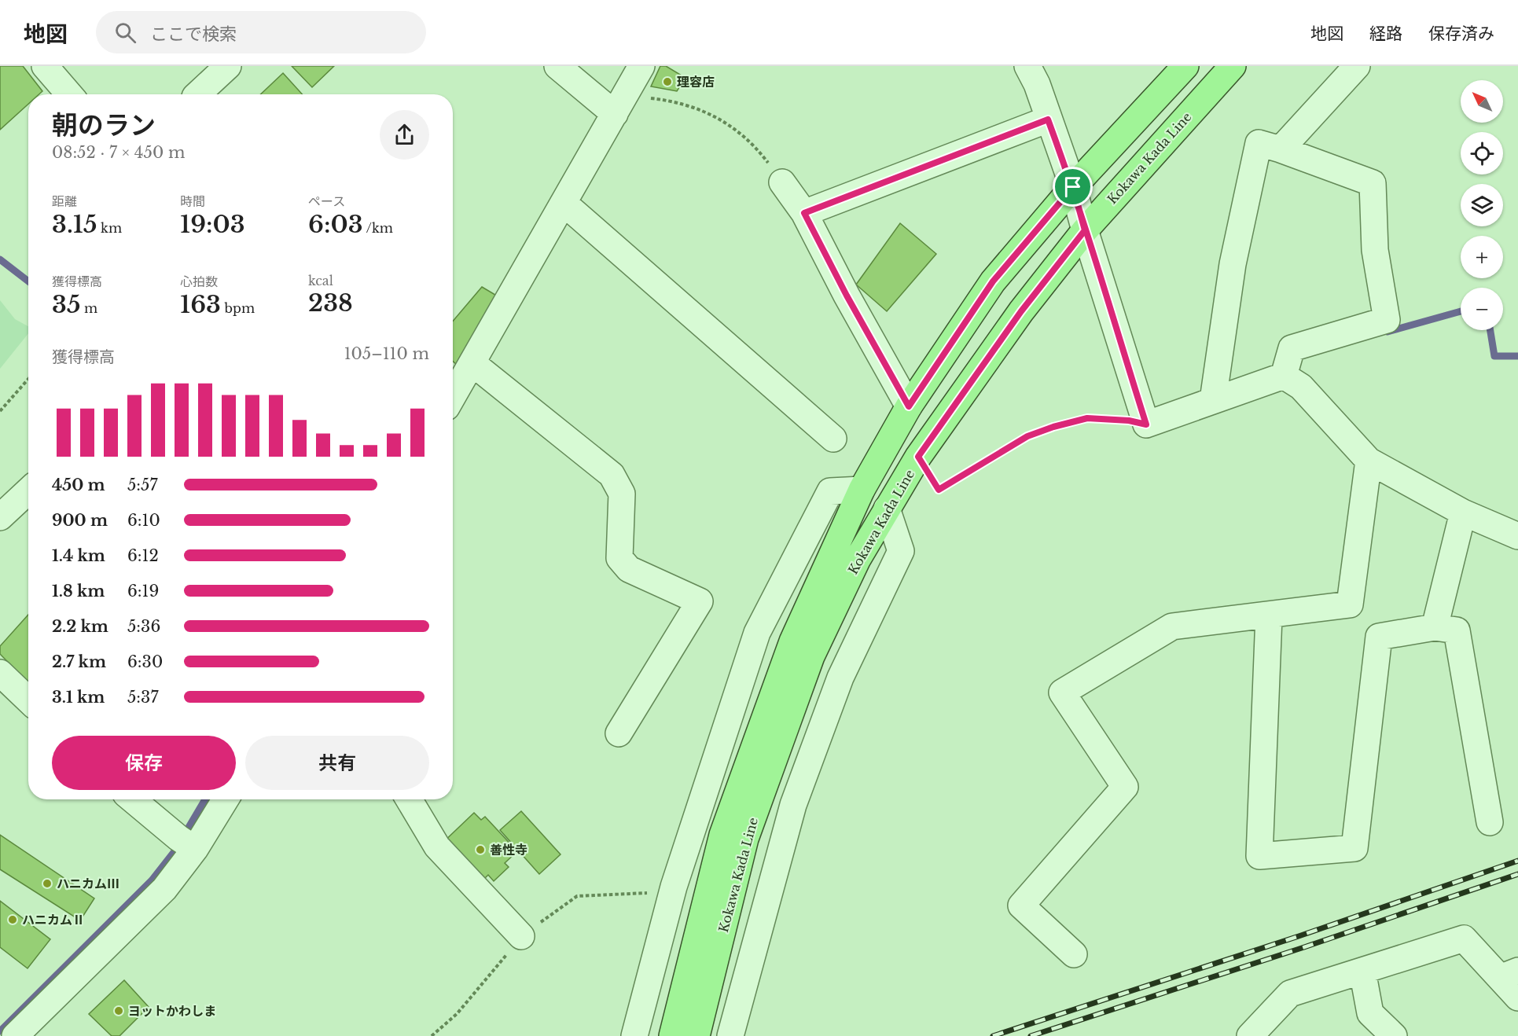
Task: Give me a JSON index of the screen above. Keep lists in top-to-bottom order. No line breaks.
{"streets":{"main road":["Kokawa Kada Line"]},"places":["理容店","善性寺","ハニカムⅢ","ハニカムⅡ","ヨットかわしま"],"north":"top left","page":{"header":"地図","search":"ここで検索","nav":["地図","経路","保存済み"],"map_buttons":["+","−"],"heading":["朝のラン","08:52 · 7 × 450 m"],"stats":[["距離","3.15 km"],["時間","19:03"],["ペース","6:03 /km"],["獲得標高","35 m"],["心拍数","163 bpm"],["kcal","238"]],"chart":["獲得標高","105–110 m"],"list":[{"name":"450 m","note":"5:57"},{"name":"900 m","note":"6:10"},{"name":"1.4 km","note":"6:12"},{"name":"1.8 km","note":"6:19"},{"name":"2.2 km","note":"5:36"},{"name":"2.7 km","note":"6:30"},{"name":"3.1 km","note":"5:37"}],"buttons":["保存","共有"]}}
